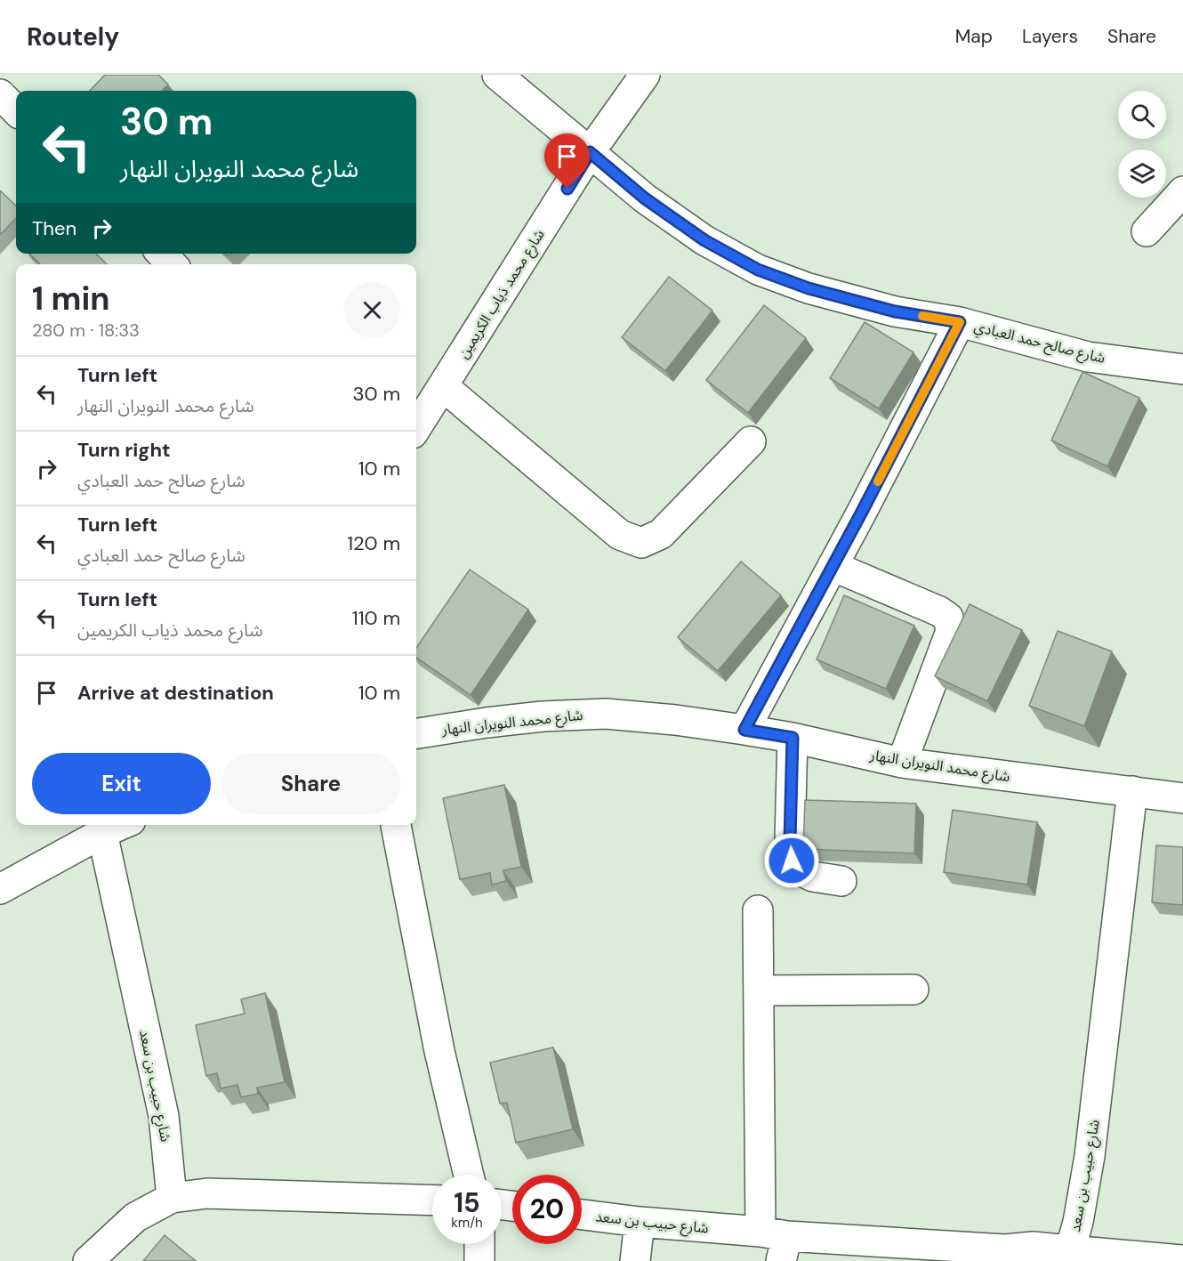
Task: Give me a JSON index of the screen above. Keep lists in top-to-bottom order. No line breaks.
{"streets":{"street":["شارع محمد ذياب الكريمين","شارع صالح حمد العبادي","شارع محمد النويران النهار","شارع حبيب بن سعد"]},"crossings":[["شارع محمد ذياب الكريمين","شارع صالح حمد العبادي"],["شارع صالح حمد العبادي","شارع محمد النويران النهار"],["شارع محمد النويران النهار","شارع حبيب بن سعد"]],"page":{"header":"Routely","nav":["Map","Layers","Share"],"turn":["30 m","شارع محمد النويران النهار"],"then":"Then","heading":["1 min","280 m · 18:33"],"list":[{"name":"Turn left","note":"شارع محمد النويران النهار","value":"30 m"},{"name":"Turn right","note":"شارع صالح حمد العبادي","value":"10 m"},{"name":"Turn left","note":"شارع صالح حمد العبادي","value":"120 m"},{"name":"Turn left","note":"شارع محمد ذياب الكريمين","value":"110 m"},{"name":"Arrive at destination","value":"10 m"}],"buttons":["Exit","Share"],"speed":"15 km/h","limit":"20"}}
